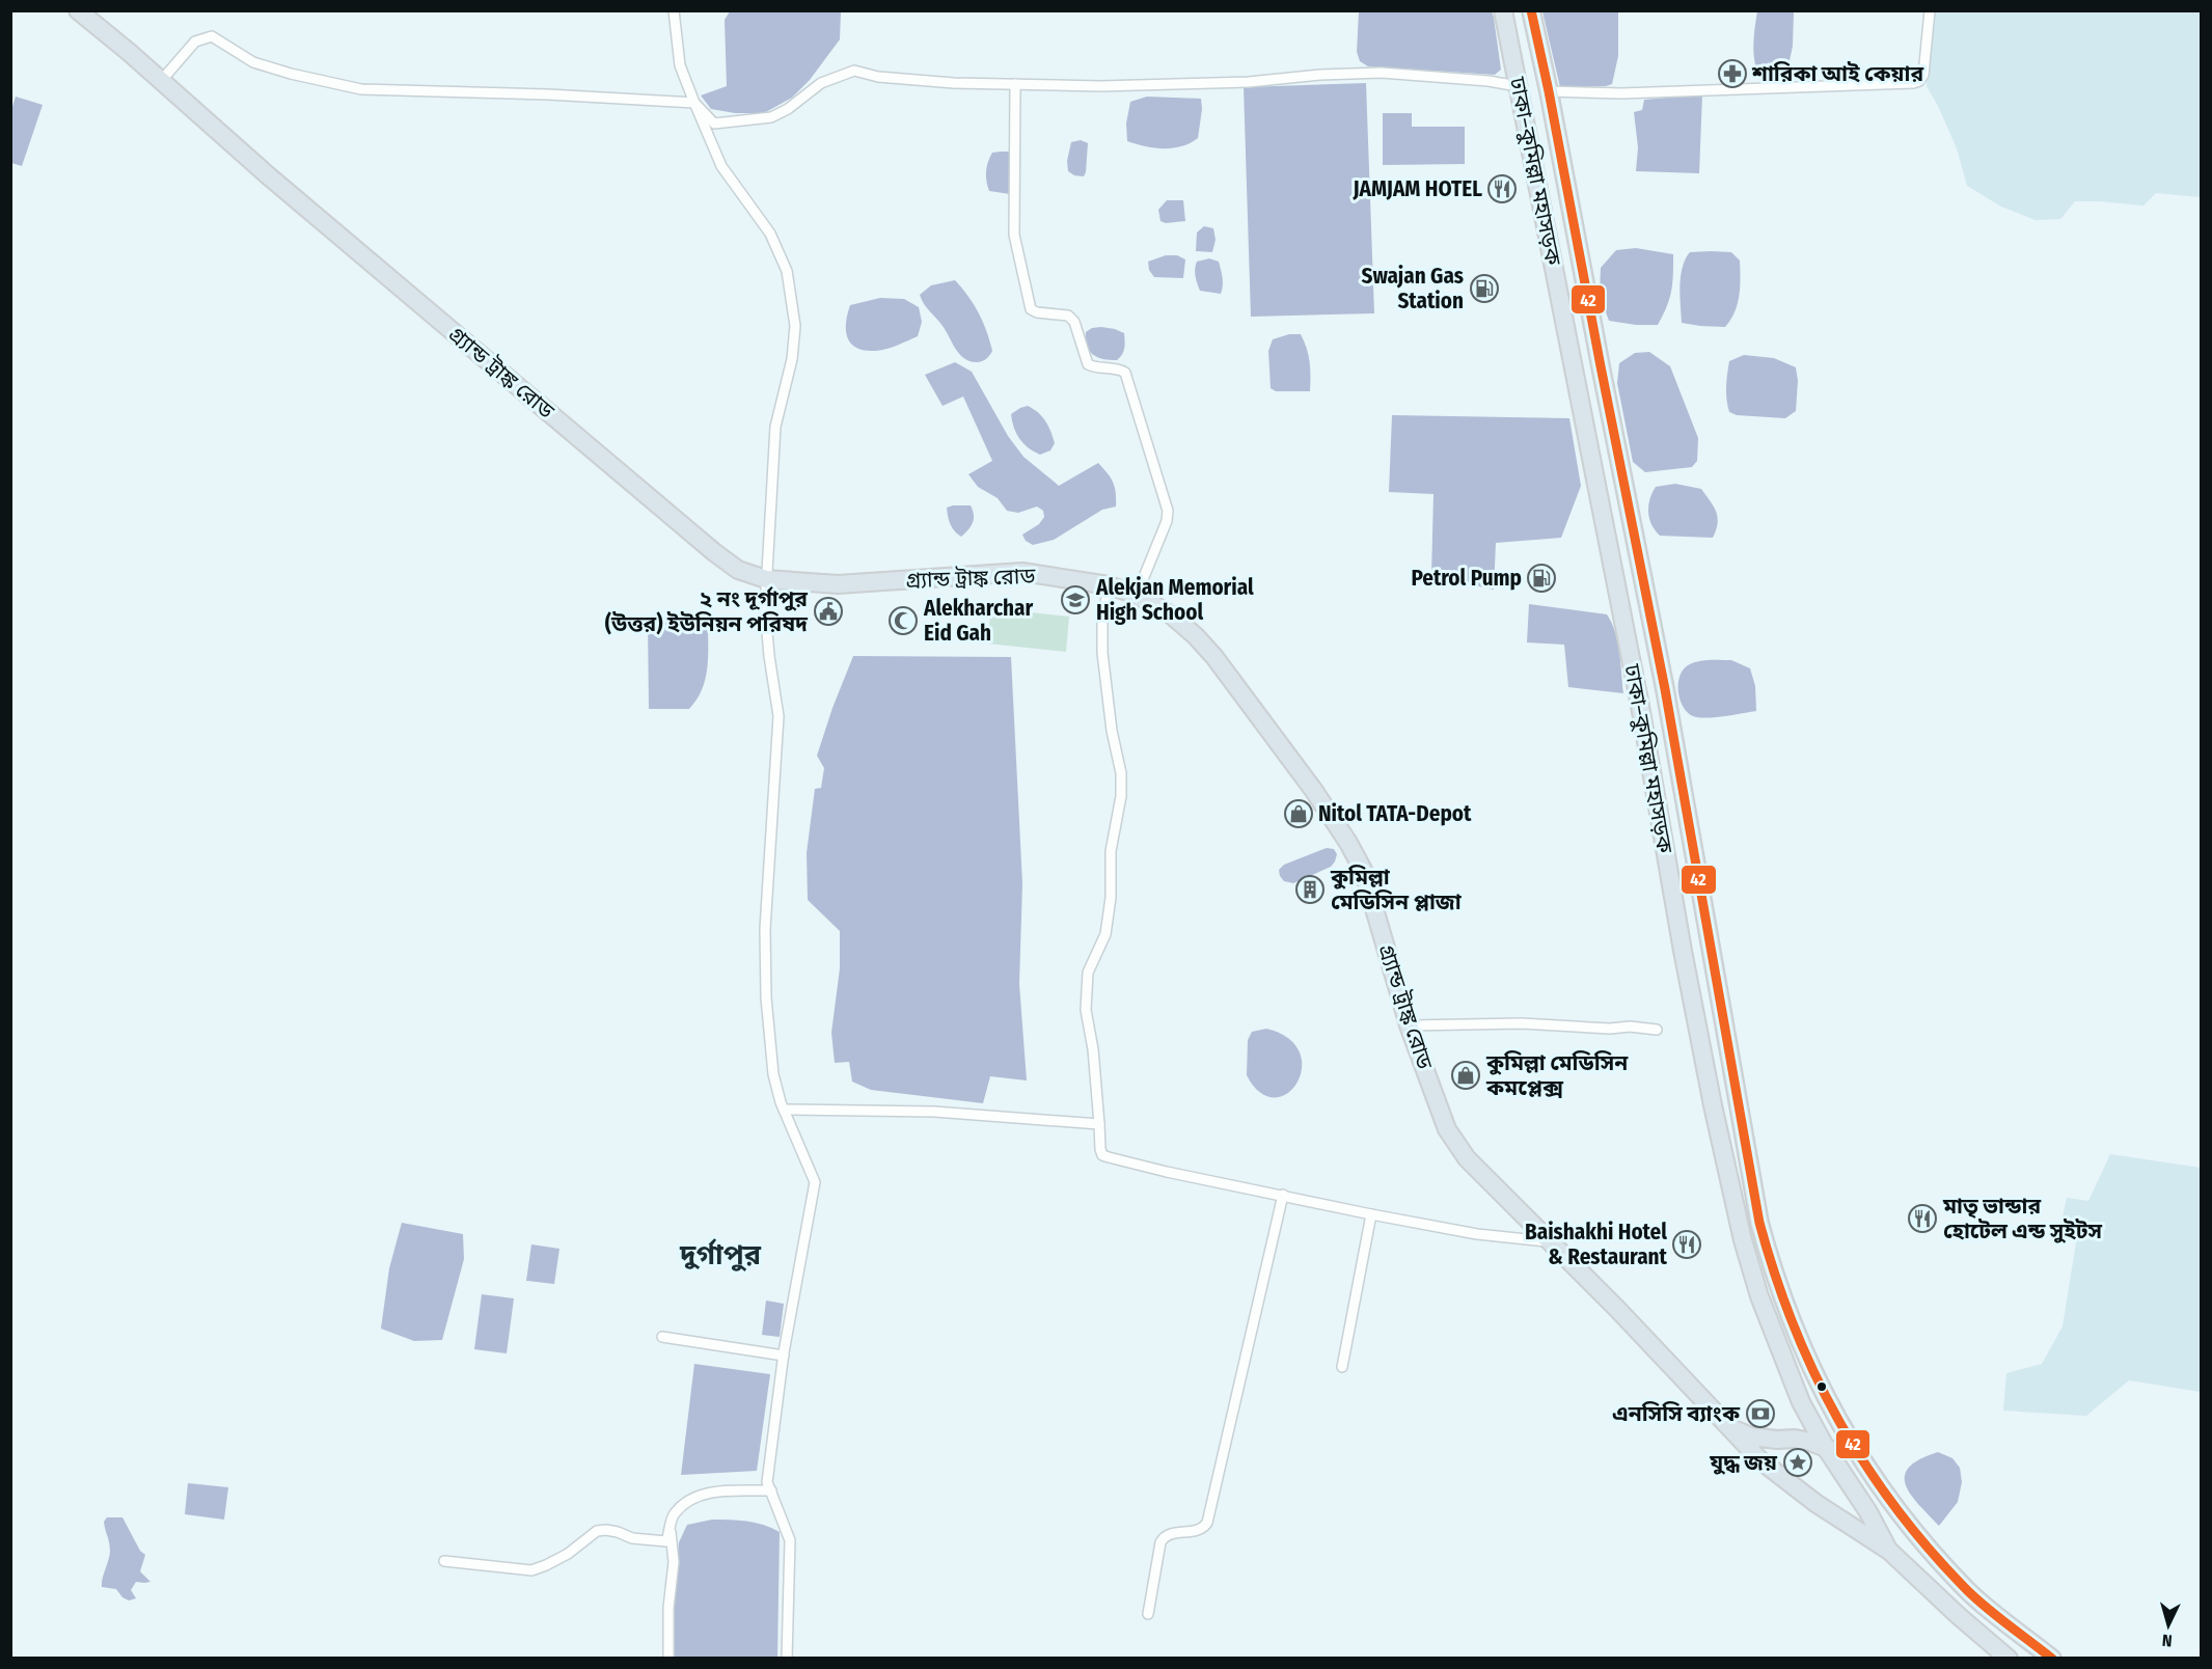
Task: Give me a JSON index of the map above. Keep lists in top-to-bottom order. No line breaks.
{"streets":{"highway":["ঢাকা–কুমিল্লা মহাসড়ক","গ্র্যান্ড ট্রাঙ্ক রোড"]},"crossings":[["ঢাকা–কুমিল্লা মহাসড়ক","গ্র্যান্ড ট্রাঙ্ক রোড"]],"districts":["দুর্গাপুর"],"places":{"pharmacy":["শারিকা আই কেয়ার"],"restaurant":["JAMJAM HOTEL","মাতৃ ভান্ডার হোটেল এন্ড সুইটস","Baishakhi Hotel & Restaurant"],"fuel station":["Swajan Gas Station","Petrol Pump"],"school or university":["Alekjan Memorial High School"],"public building":["২ নং দূর্গাপুর (উত্তর) ইউনিয়ন পরিষদ"],"mosque":["Alekharchar Eid Gah"],"shop":["Nitol TATA-Depot","কুমিল্লা মেডিসিন কমপ্লেক্স"],"building":["কুমিল্লা মেডিসিন প্লাজা"],"bank":["এনসিসি ব্যাংক"],"place":["যুদ্ধ জয়"]},"lines":["transit line 42"],"north":"bottom"}
